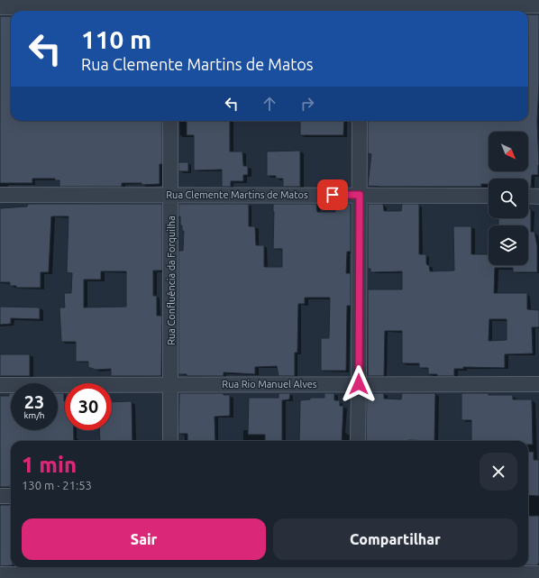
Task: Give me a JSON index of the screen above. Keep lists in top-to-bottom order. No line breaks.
{"streets":{"street":["Rua Clemente Martins de Matos","Rua Confluência da Forquilha","Rua Rio Manuel Alves"]},"crossings":[["Rua Clemente Martins de Matos","Rua Confluência da Forquilha"],["Rua Confluência da Forquilha","Rua Rio Manuel Alves"]],"north":"bottom right","page":{"turn":["110 m","Rua Clemente Martins de Matos"],"speed":"23 km/h","limit":"30","heading":["1 min","130 m · 21:53"],"buttons":["Sair","Compartilhar"]}}
